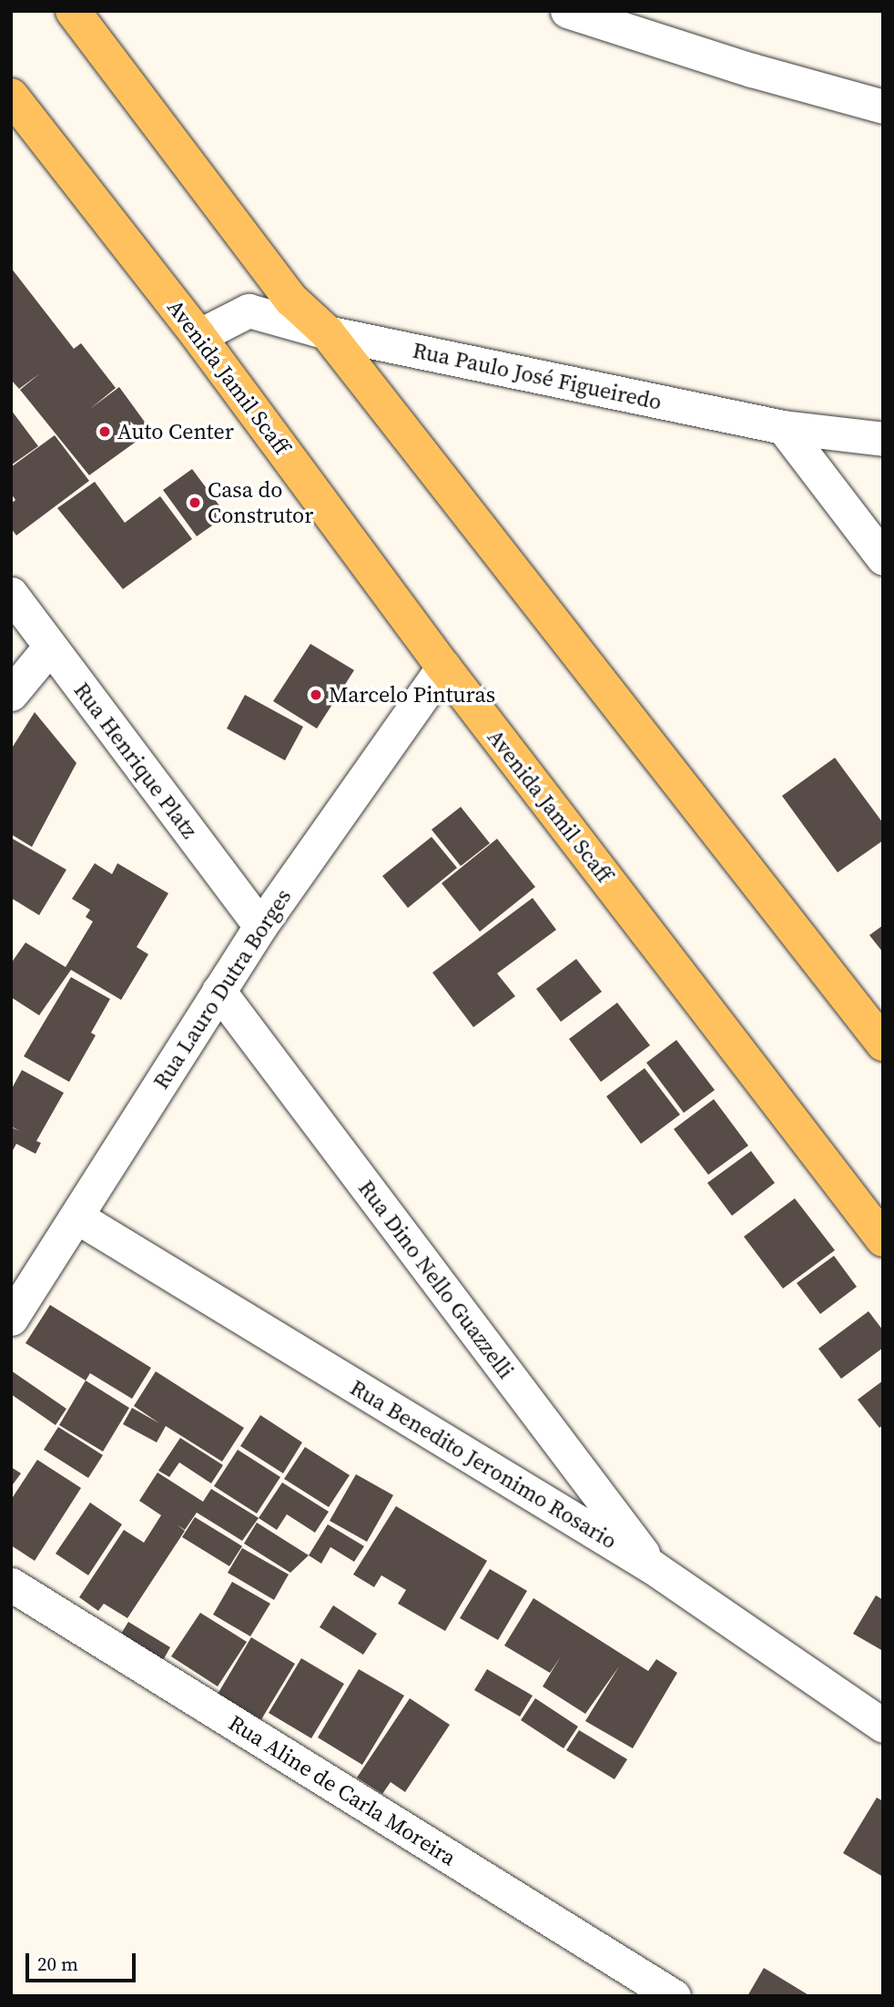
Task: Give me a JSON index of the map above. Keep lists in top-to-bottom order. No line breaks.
{"streets":{"main road":["Avenida Jamil Scaff"],"street":["Rua Paulo José Figueiredo","Rua Henrique Platz","Rua Lauro Dutra Borges","Rua Dino Nello Guazzelli","Rua Benedito Jeronimo Rosario","Rua Aline de Carla Moreira"]},"crossings":[["Rua Paulo José Figueiredo","Avenida Jamil Scaff"],["Avenida Jamil Scaff","Rua Lauro Dutra Borges"],["Rua Henrique Platz","Rua Lauro Dutra Borges"],["Rua Lauro Dutra Borges","Rua Dino Nello Guazzelli"],["Rua Lauro Dutra Borges","Rua Benedito Jeronimo Rosario"],["Rua Dino Nello Guazzelli","Rua Benedito Jeronimo Rosario"]],"places":["Auto Center","Casa do Construtor","Marcelo Pinturas"],"scale_bar":"20 m"}
